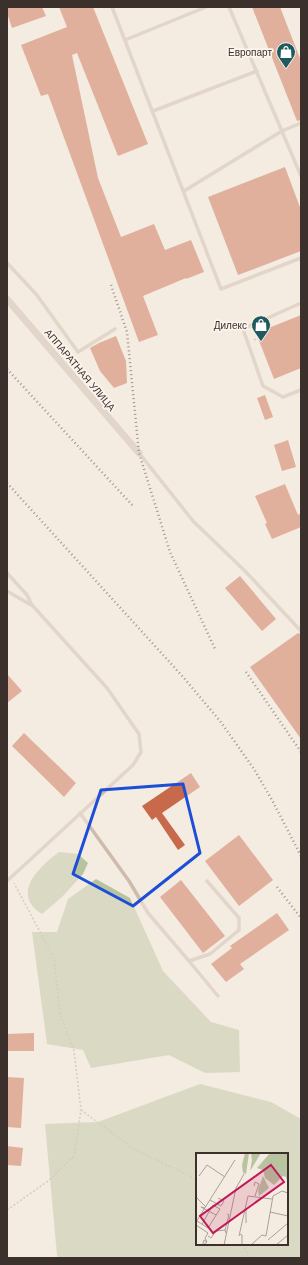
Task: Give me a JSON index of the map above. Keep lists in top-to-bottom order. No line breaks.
{"streets":{"street":["АППАРАТНАЯ УЛИЦА"]},"places":{"shop":["Европарт","Дилекс"]}}
